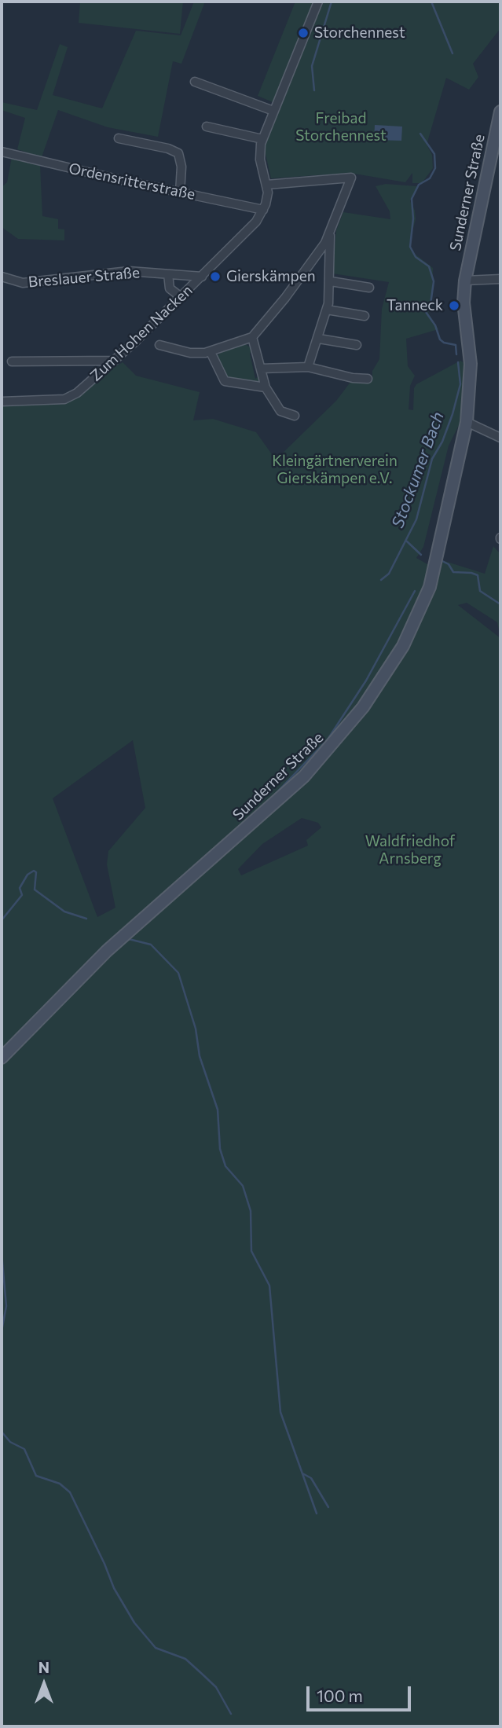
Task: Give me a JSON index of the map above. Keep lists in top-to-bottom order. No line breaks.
{"streets":{"main road":["Sunderner Straße"],"street":["Ordensritterstraße","Breslauer Straße","Zum Hohen Nacken"]},"crossings":[["Ordensritterstraße","Zum Hohen Nacken"],["Breslauer Straße","Zum Hohen Nacken"]],"water":["Stockumer Bach"],"parks":["Freibad Storchennest","Kleingärtnerverein Gierskämpen e.V.","Waldfriedhof Arnsberg"],"places":["Storchennest","Gierskämpen","Tanneck"],"scale_bar":"100 m","north":"top"}
